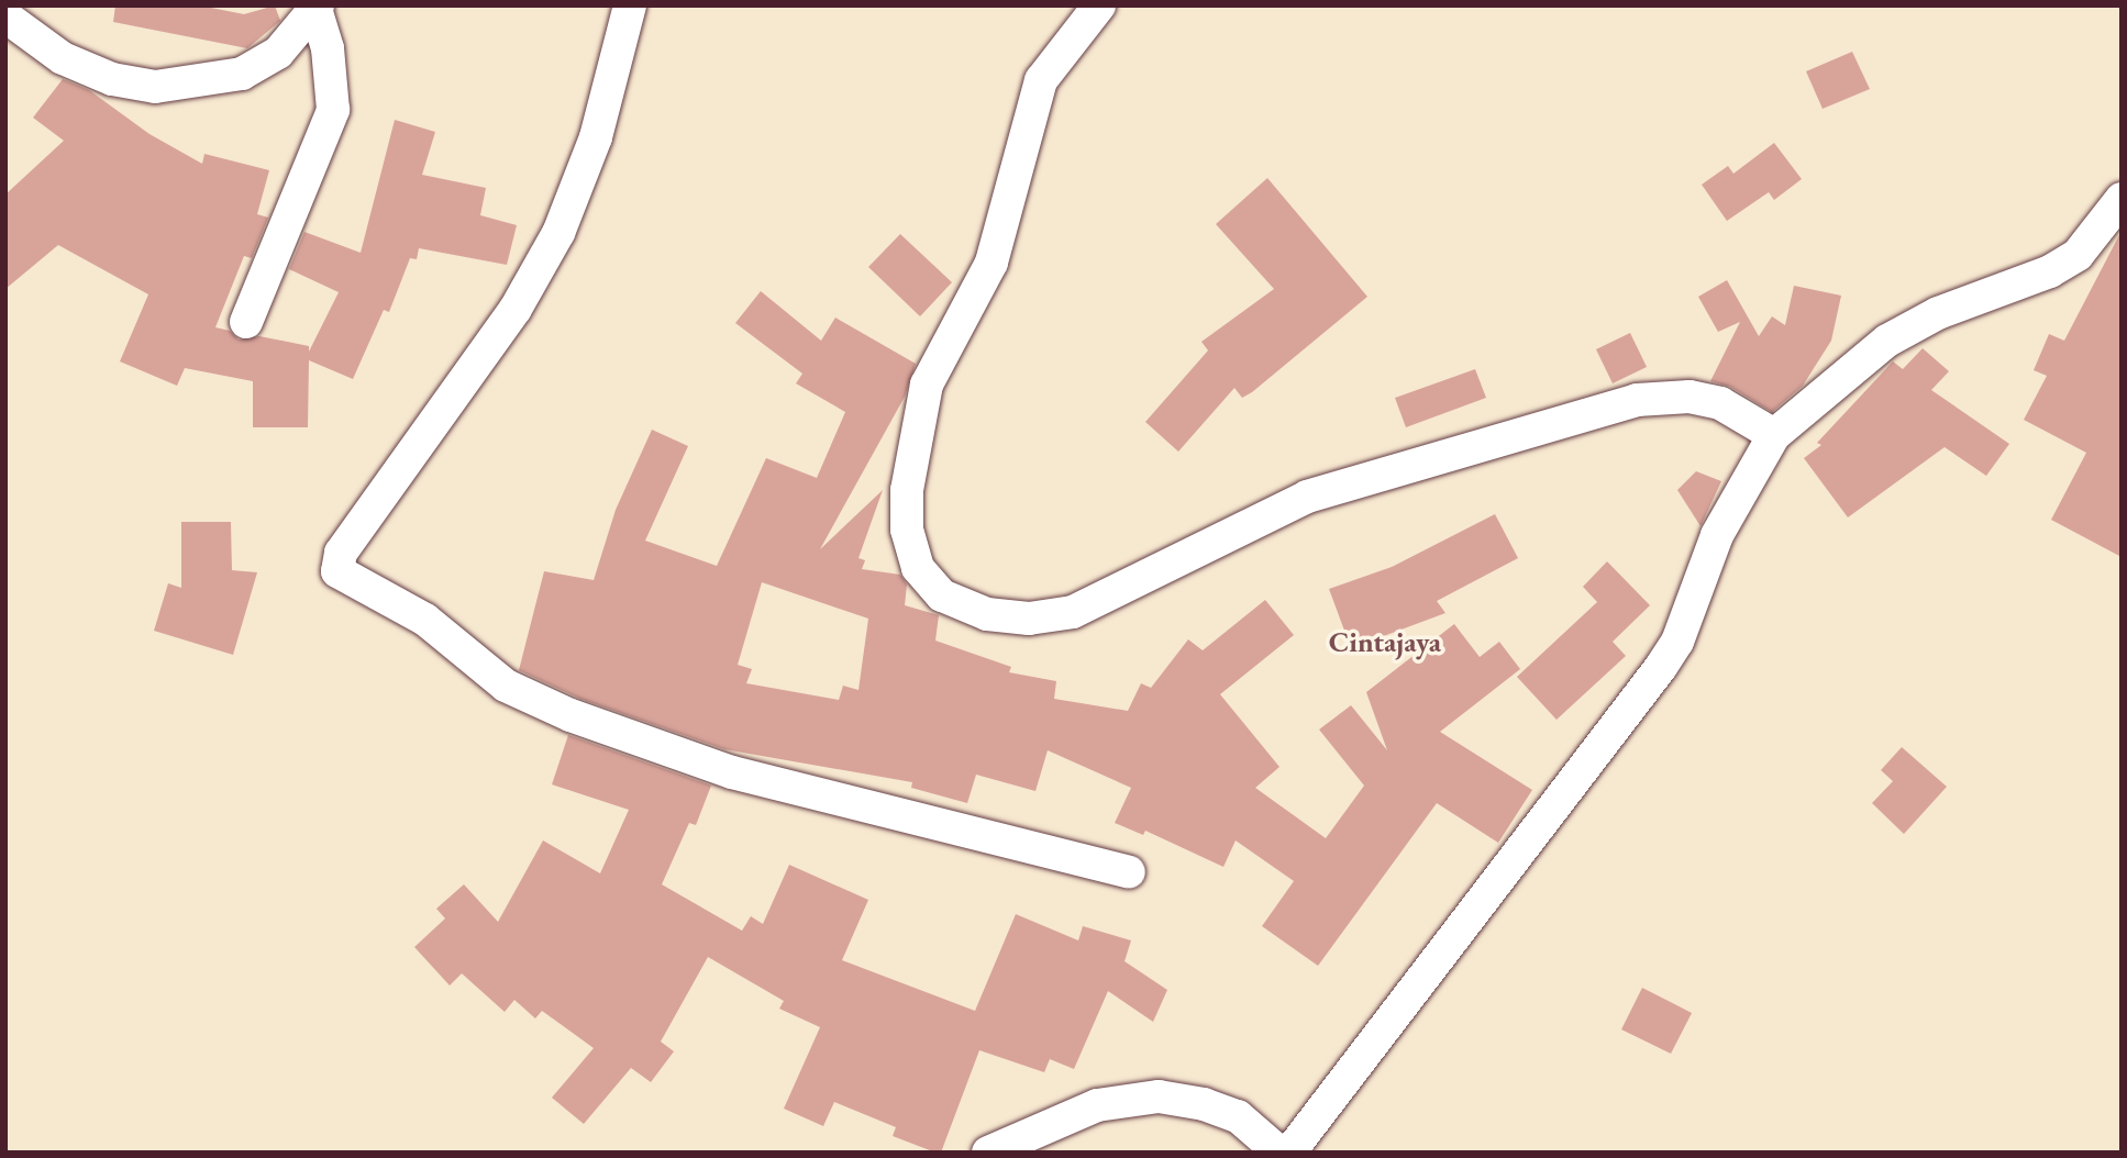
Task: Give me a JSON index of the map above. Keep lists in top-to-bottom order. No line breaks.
{"districts":["Cintajaya"]}
